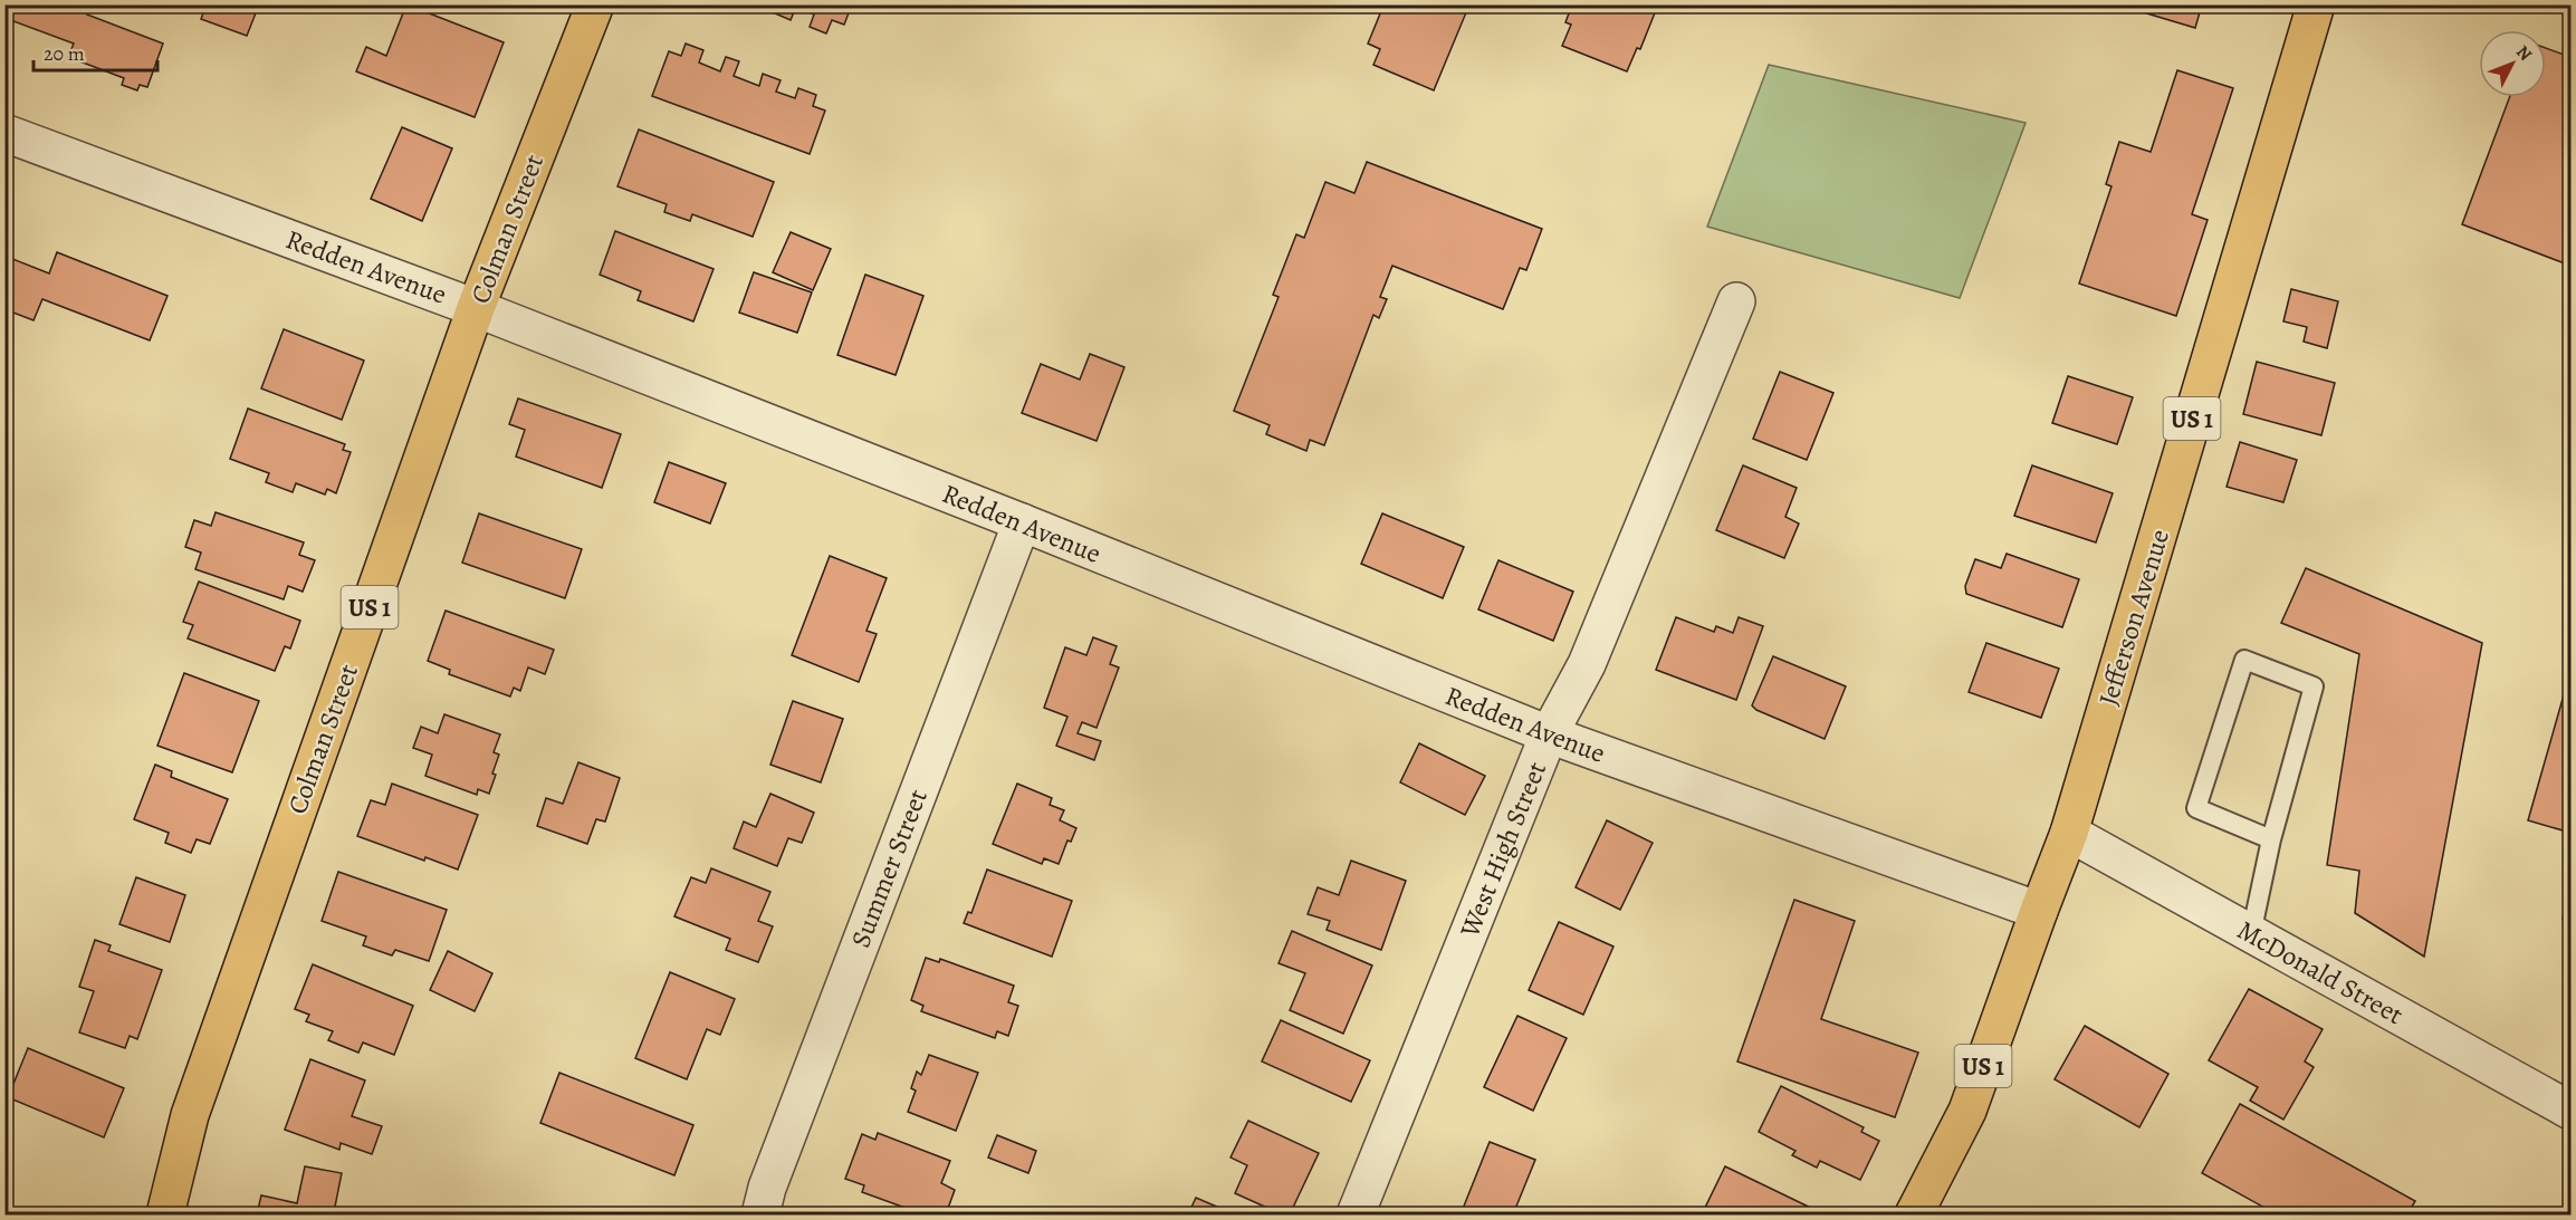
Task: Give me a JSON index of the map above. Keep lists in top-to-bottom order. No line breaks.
{"streets":{"main road":["Colman Street","US 1","Jefferson Avenue"],"street":["Redden Avenue","West High Street","Summer Street","McDonald Street"]},"crossings":[["Colman Street","Redden Avenue"],["Redden Avenue","Jefferson Avenue"],["Redden Avenue","West High Street"],["Redden Avenue","Summer Street"],["Jefferson Avenue","McDonald Street"]],"scale_bar":"20 m","north":"top right"}
